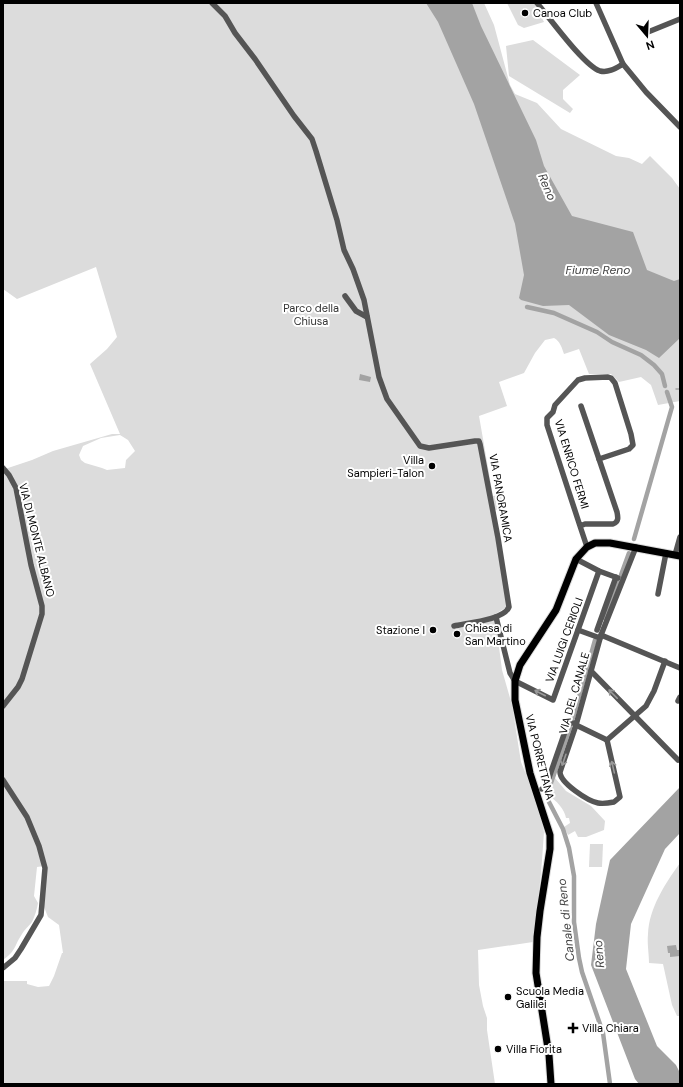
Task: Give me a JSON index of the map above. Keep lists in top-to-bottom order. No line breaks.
{"streets":{"main road":["VIA PORRETTANA"],"street":["VIA ENRICO FERMI","VIA PANORAMICA","VIA DI MONTE ALBANO","VIA LUIGI CERIOLI","VIA DEL CANALE"]},"crossings":[["VIA LUIGI CERIOLI","VIA PORRETTANA"]],"water":["Reno","Fiume Reno","Canale di Reno"],"parks":["Parco della Chiusa"],"places":{"other":["Canoa Club","Villa Sampieri-Talon","Stazione I","Chiesa di San Martino","Scuola Media Galilei","Villa Fiorita"],"health":["Villa Chiara"]},"north":"bottom"}
